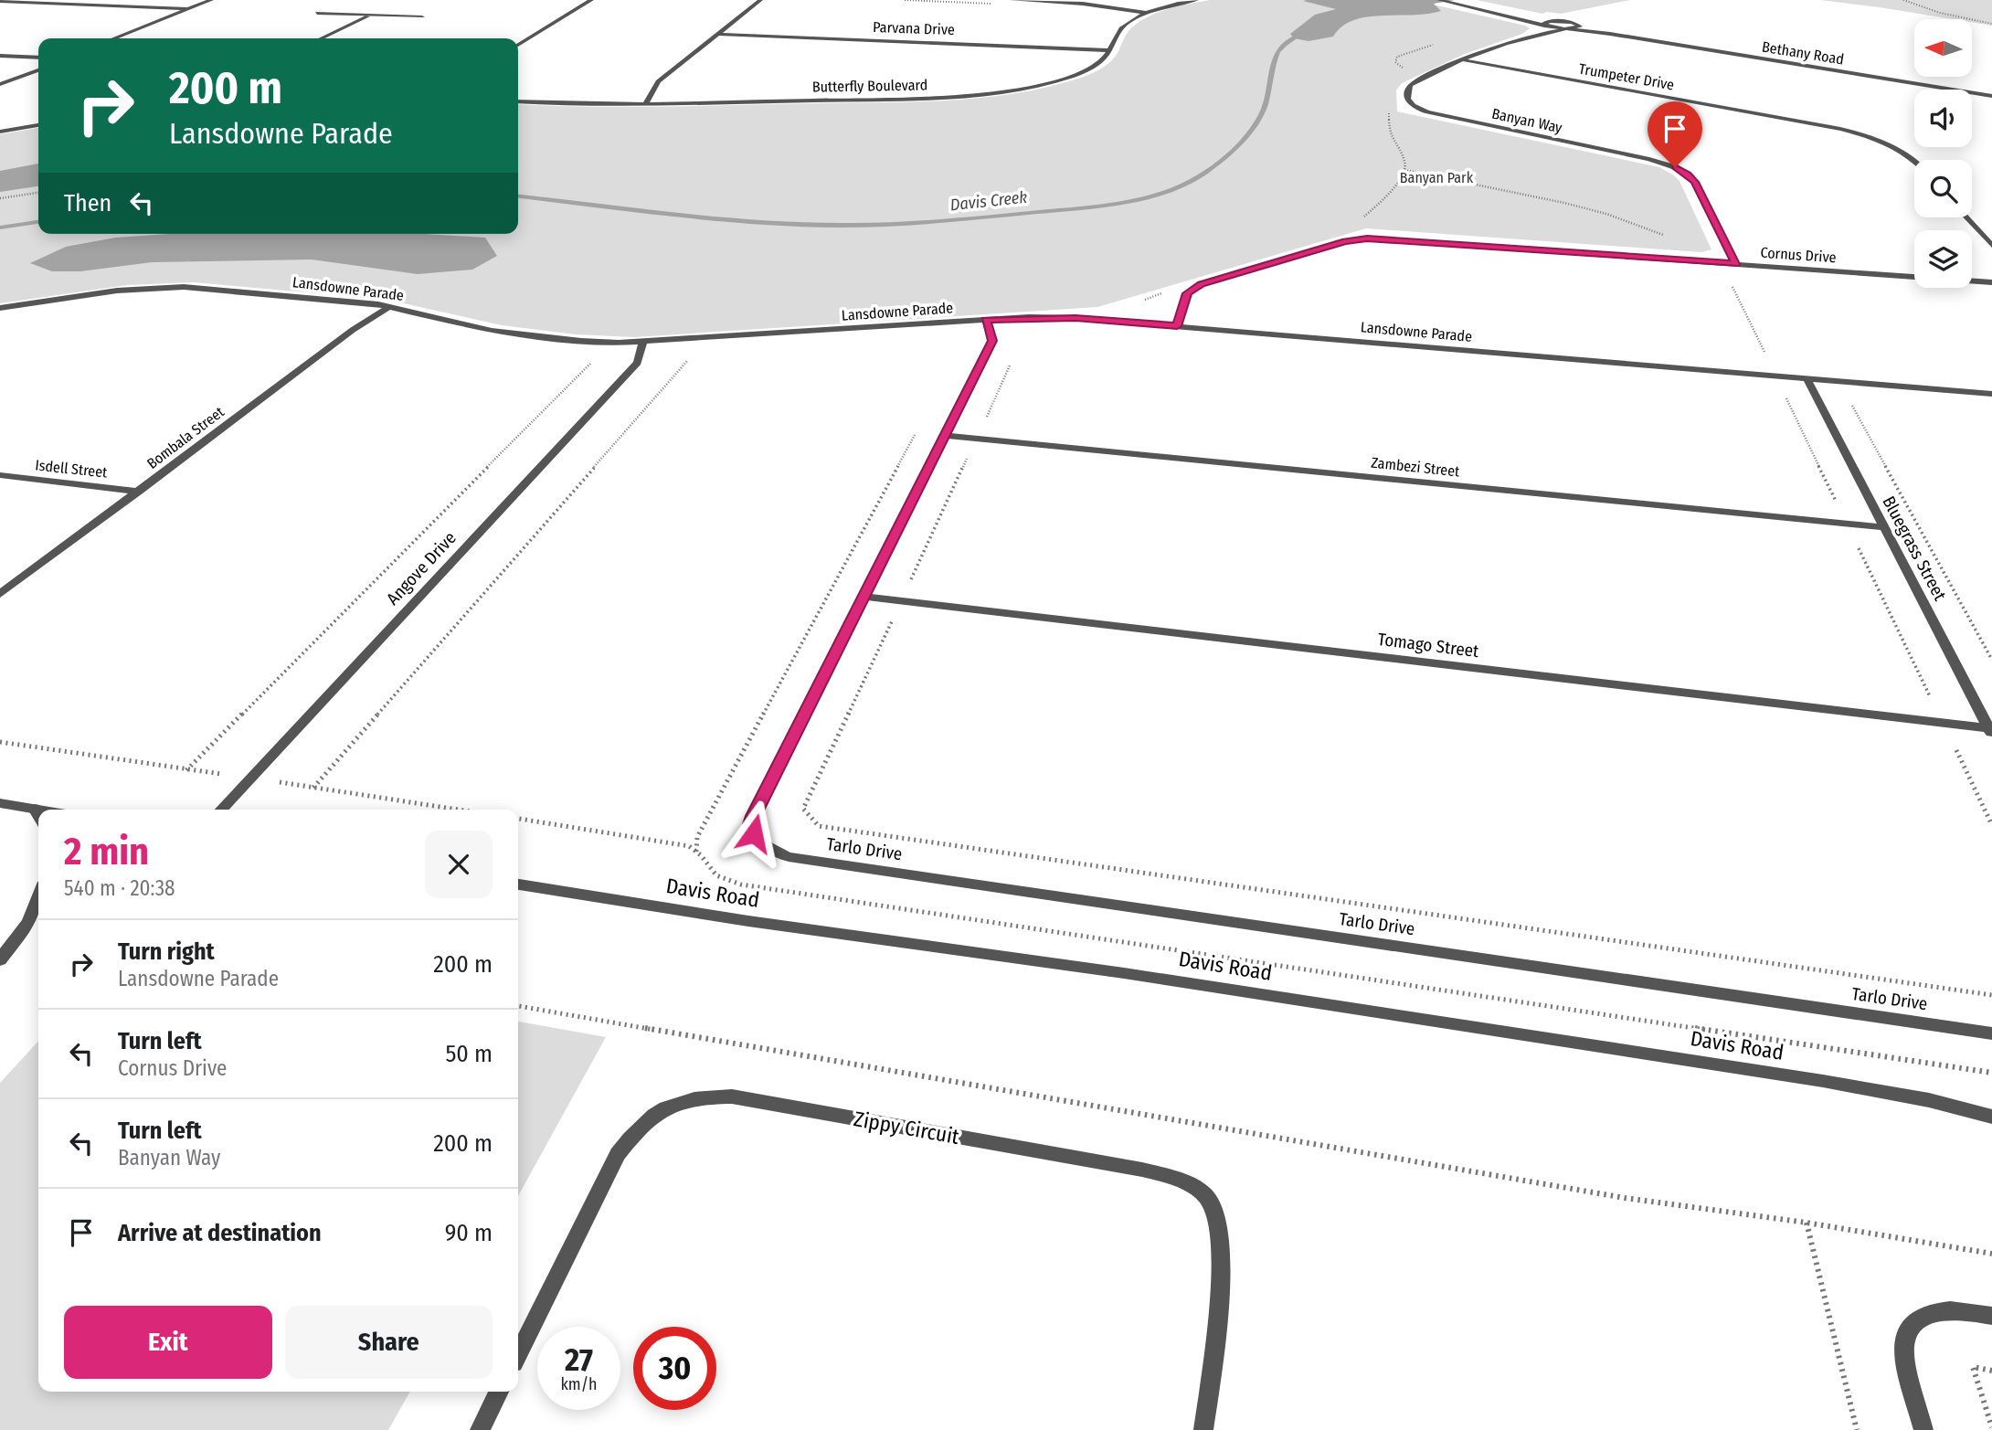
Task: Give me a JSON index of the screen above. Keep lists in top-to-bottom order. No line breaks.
{"streets":{"street":["Parvana Drive","Bethany Road","Trumpeter Drive","Butterfly Boulevard","Banyan Way","Cornus Drive","Lansdowne Parade","Bombala Street","Zambezi Street","Isdell Street","Bluegrass Street","Angove Drive","Tomago Street","Tarlo Drive","Davis Road","Zippy Circuit"]},"crossings":[["Parvana Drive","Butterfly Boulevard"],["Bethany Road","Banyan Way"],["Trumpeter Drive","Banyan Way"],["Banyan Way","Cornus Drive"],["Cornus Drive","Lansdowne Parade"],["Lansdowne Parade","Bombala Street"],["Lansdowne Parade","Bluegrass Street"],["Bombala Street","Isdell Street"],["Zambezi Street","Bluegrass Street"],["Bluegrass Street","Tomago Street"],["Tomago Street","Tarlo Drive"]],"water":["Davis Creek"],"parks":["Banyan Park"],"north":"left","page":{"turn":["200 m","Lansdowne Parade"],"then":"Then","heading":["2 min","540 m · 20:38"],"list":[{"name":"Turn right","note":"Lansdowne Parade","value":"200 m"},{"name":"Turn left","note":"Cornus Drive","value":"50 m"},{"name":"Turn left","note":"Banyan Way","value":"200 m"},{"name":"Arrive at destination","value":"90 m"}],"buttons":["Exit","Share"],"speed":"27 km/h","limit":"30"}}
